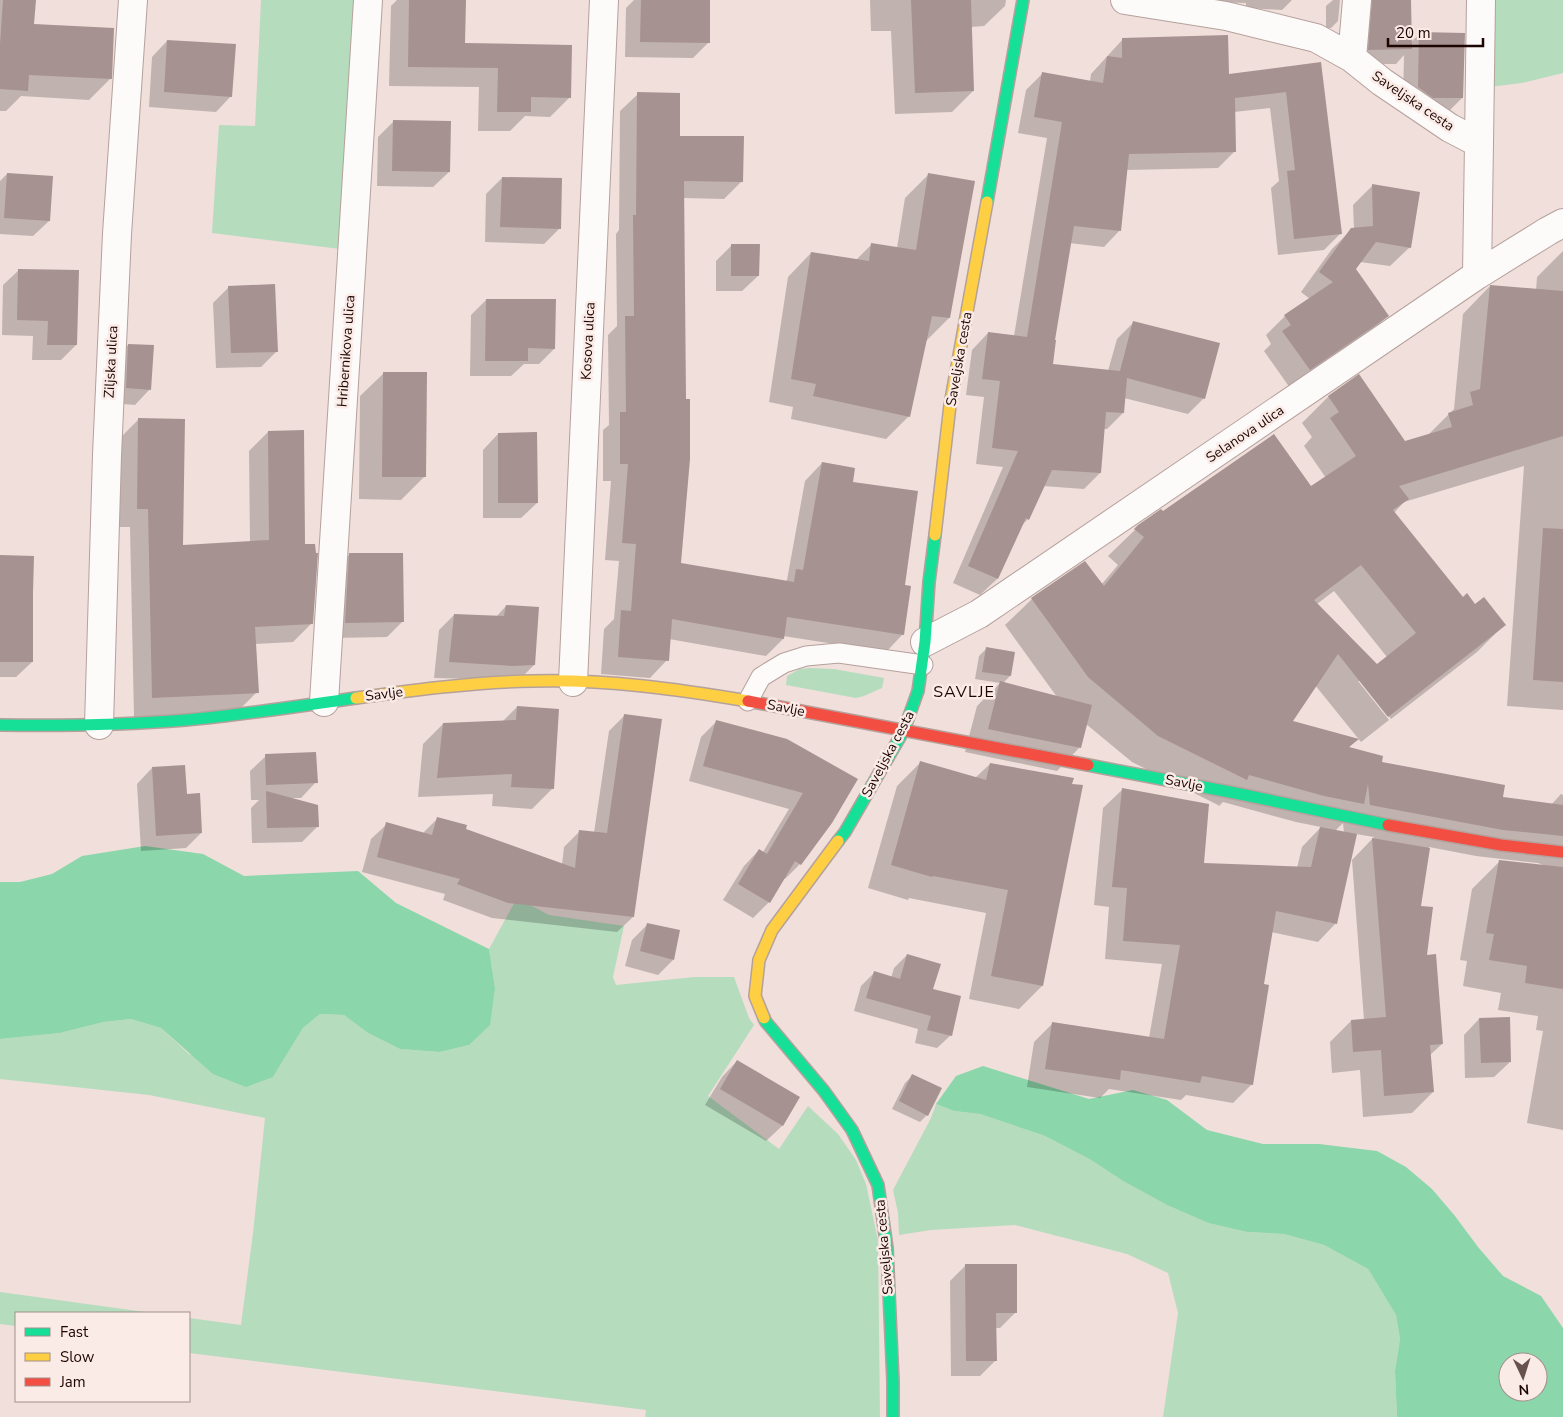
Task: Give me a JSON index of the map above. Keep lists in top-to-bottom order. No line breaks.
{"streets":{"street":["Saveljska cesta","Kosova ulica","Hribernikova ulica","Ziljska ulica","Selanova ulica","Savlje"]},"crossings":[["Saveljska cesta","Selanova ulica"],["Saveljska cesta","Savlje"],["Kosova ulica","Savlje"],["Hribernikova ulica","Savlje"],["Ziljska ulica","Savlje"]],"districts":["SAVLJE"],"legend":["Fast","Slow","Jam"],"scale_bar":"20 m","north":"bottom"}
